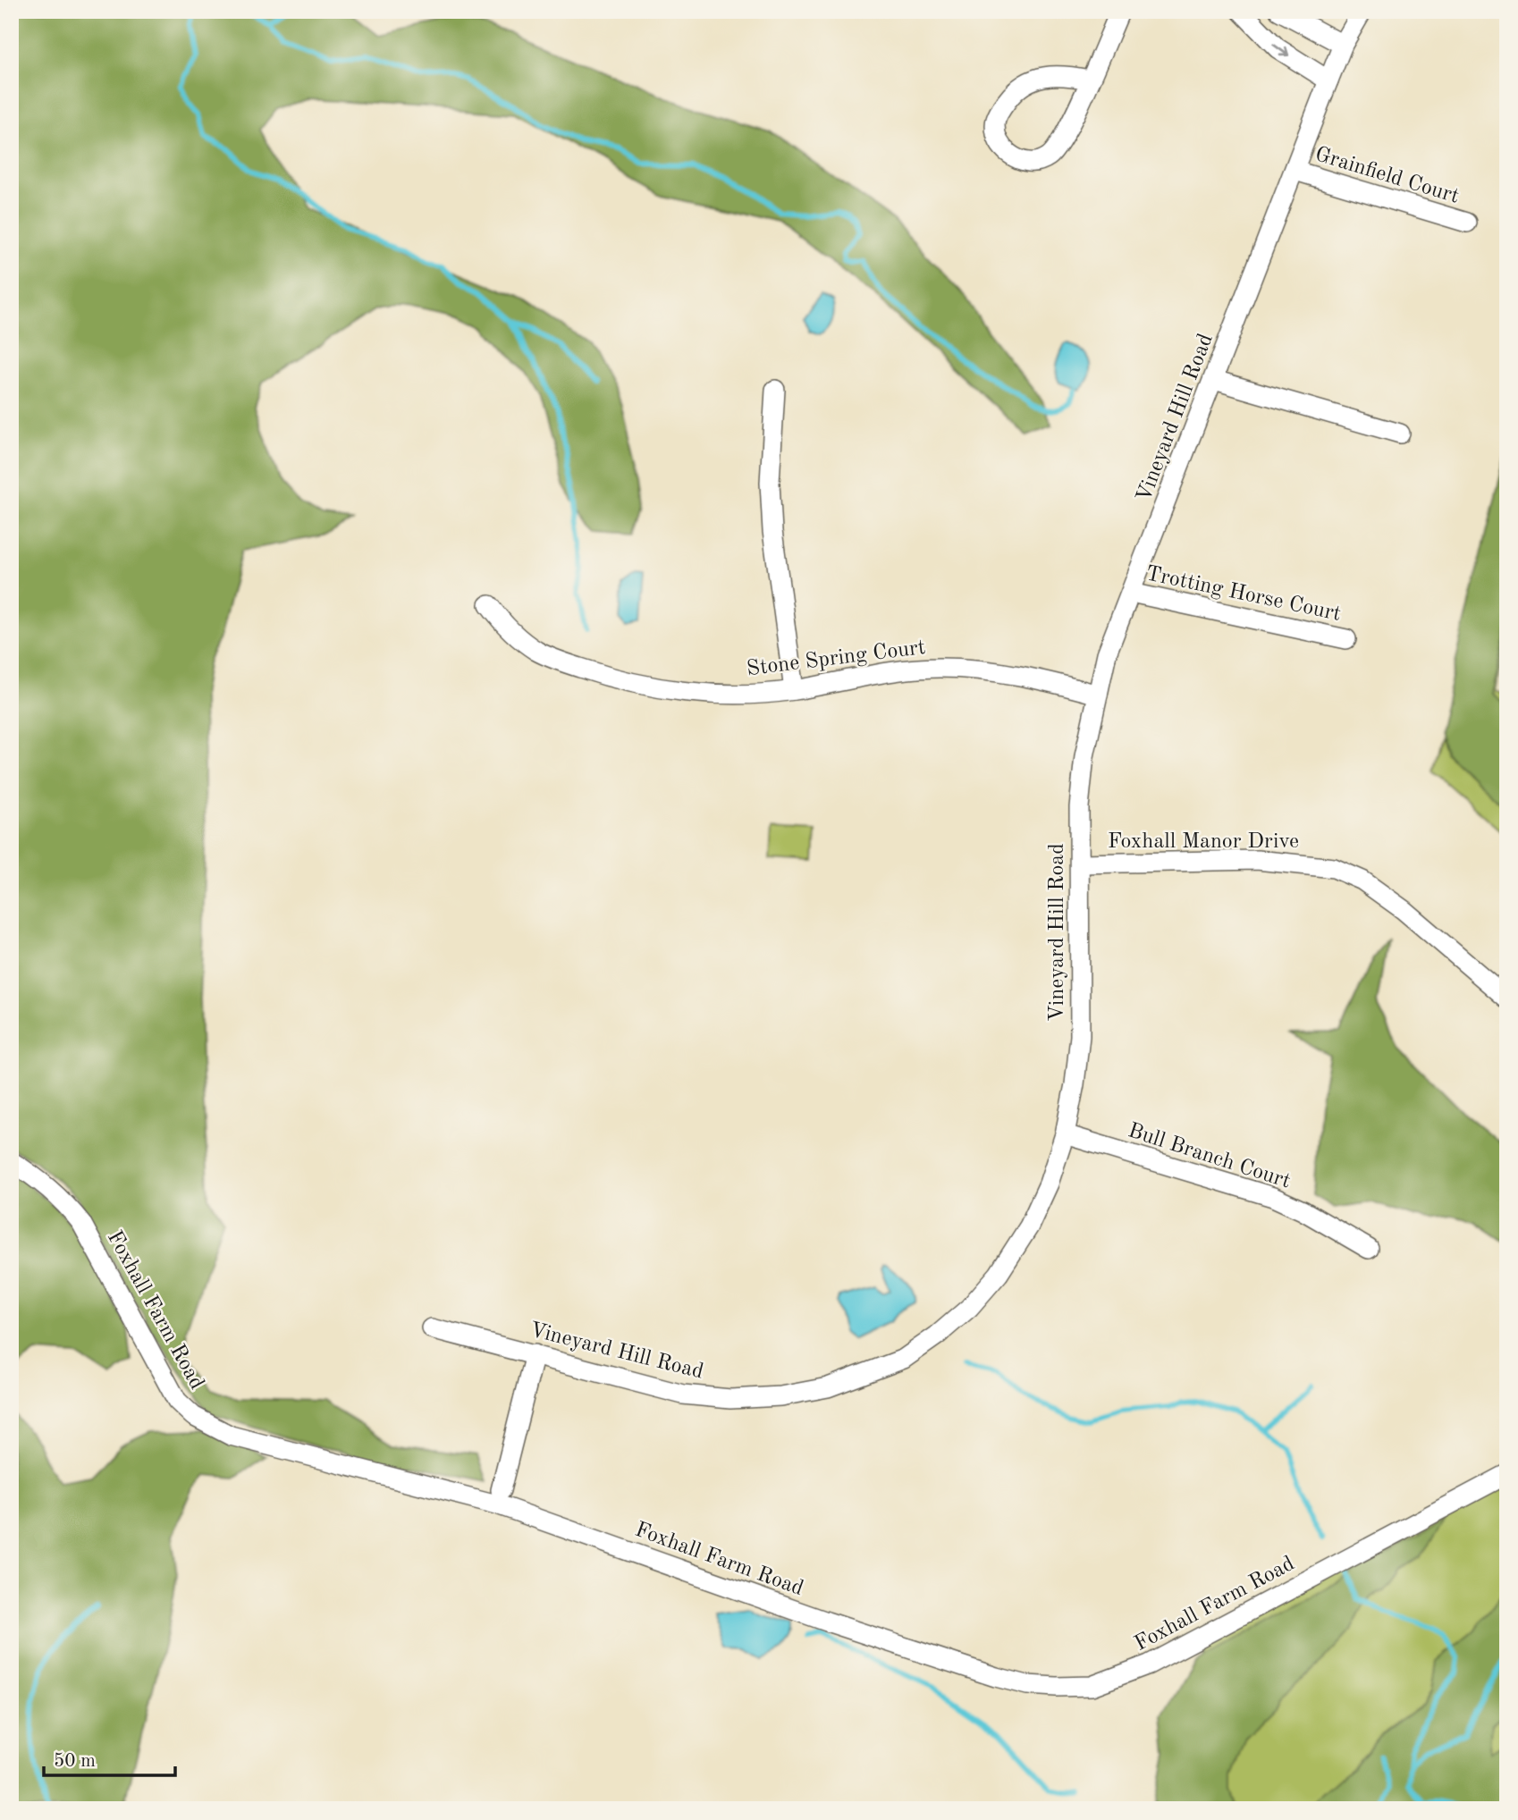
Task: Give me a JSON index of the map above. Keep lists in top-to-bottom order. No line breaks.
{"streets":{"street":["Grainfield Court","Vineyard Hill Road","Trotting Horse Court","Stone Spring Court","Foxhall Manor Drive","Bull Branch Court","Foxhall Farm Road"]},"crossings":[["Grainfield Court","Vineyard Hill Road"],["Vineyard Hill Road","Trotting Horse Court"],["Vineyard Hill Road","Stone Spring Court"],["Vineyard Hill Road","Foxhall Manor Drive"],["Vineyard Hill Road","Bull Branch Court"]],"scale_bar":"50 m"}
